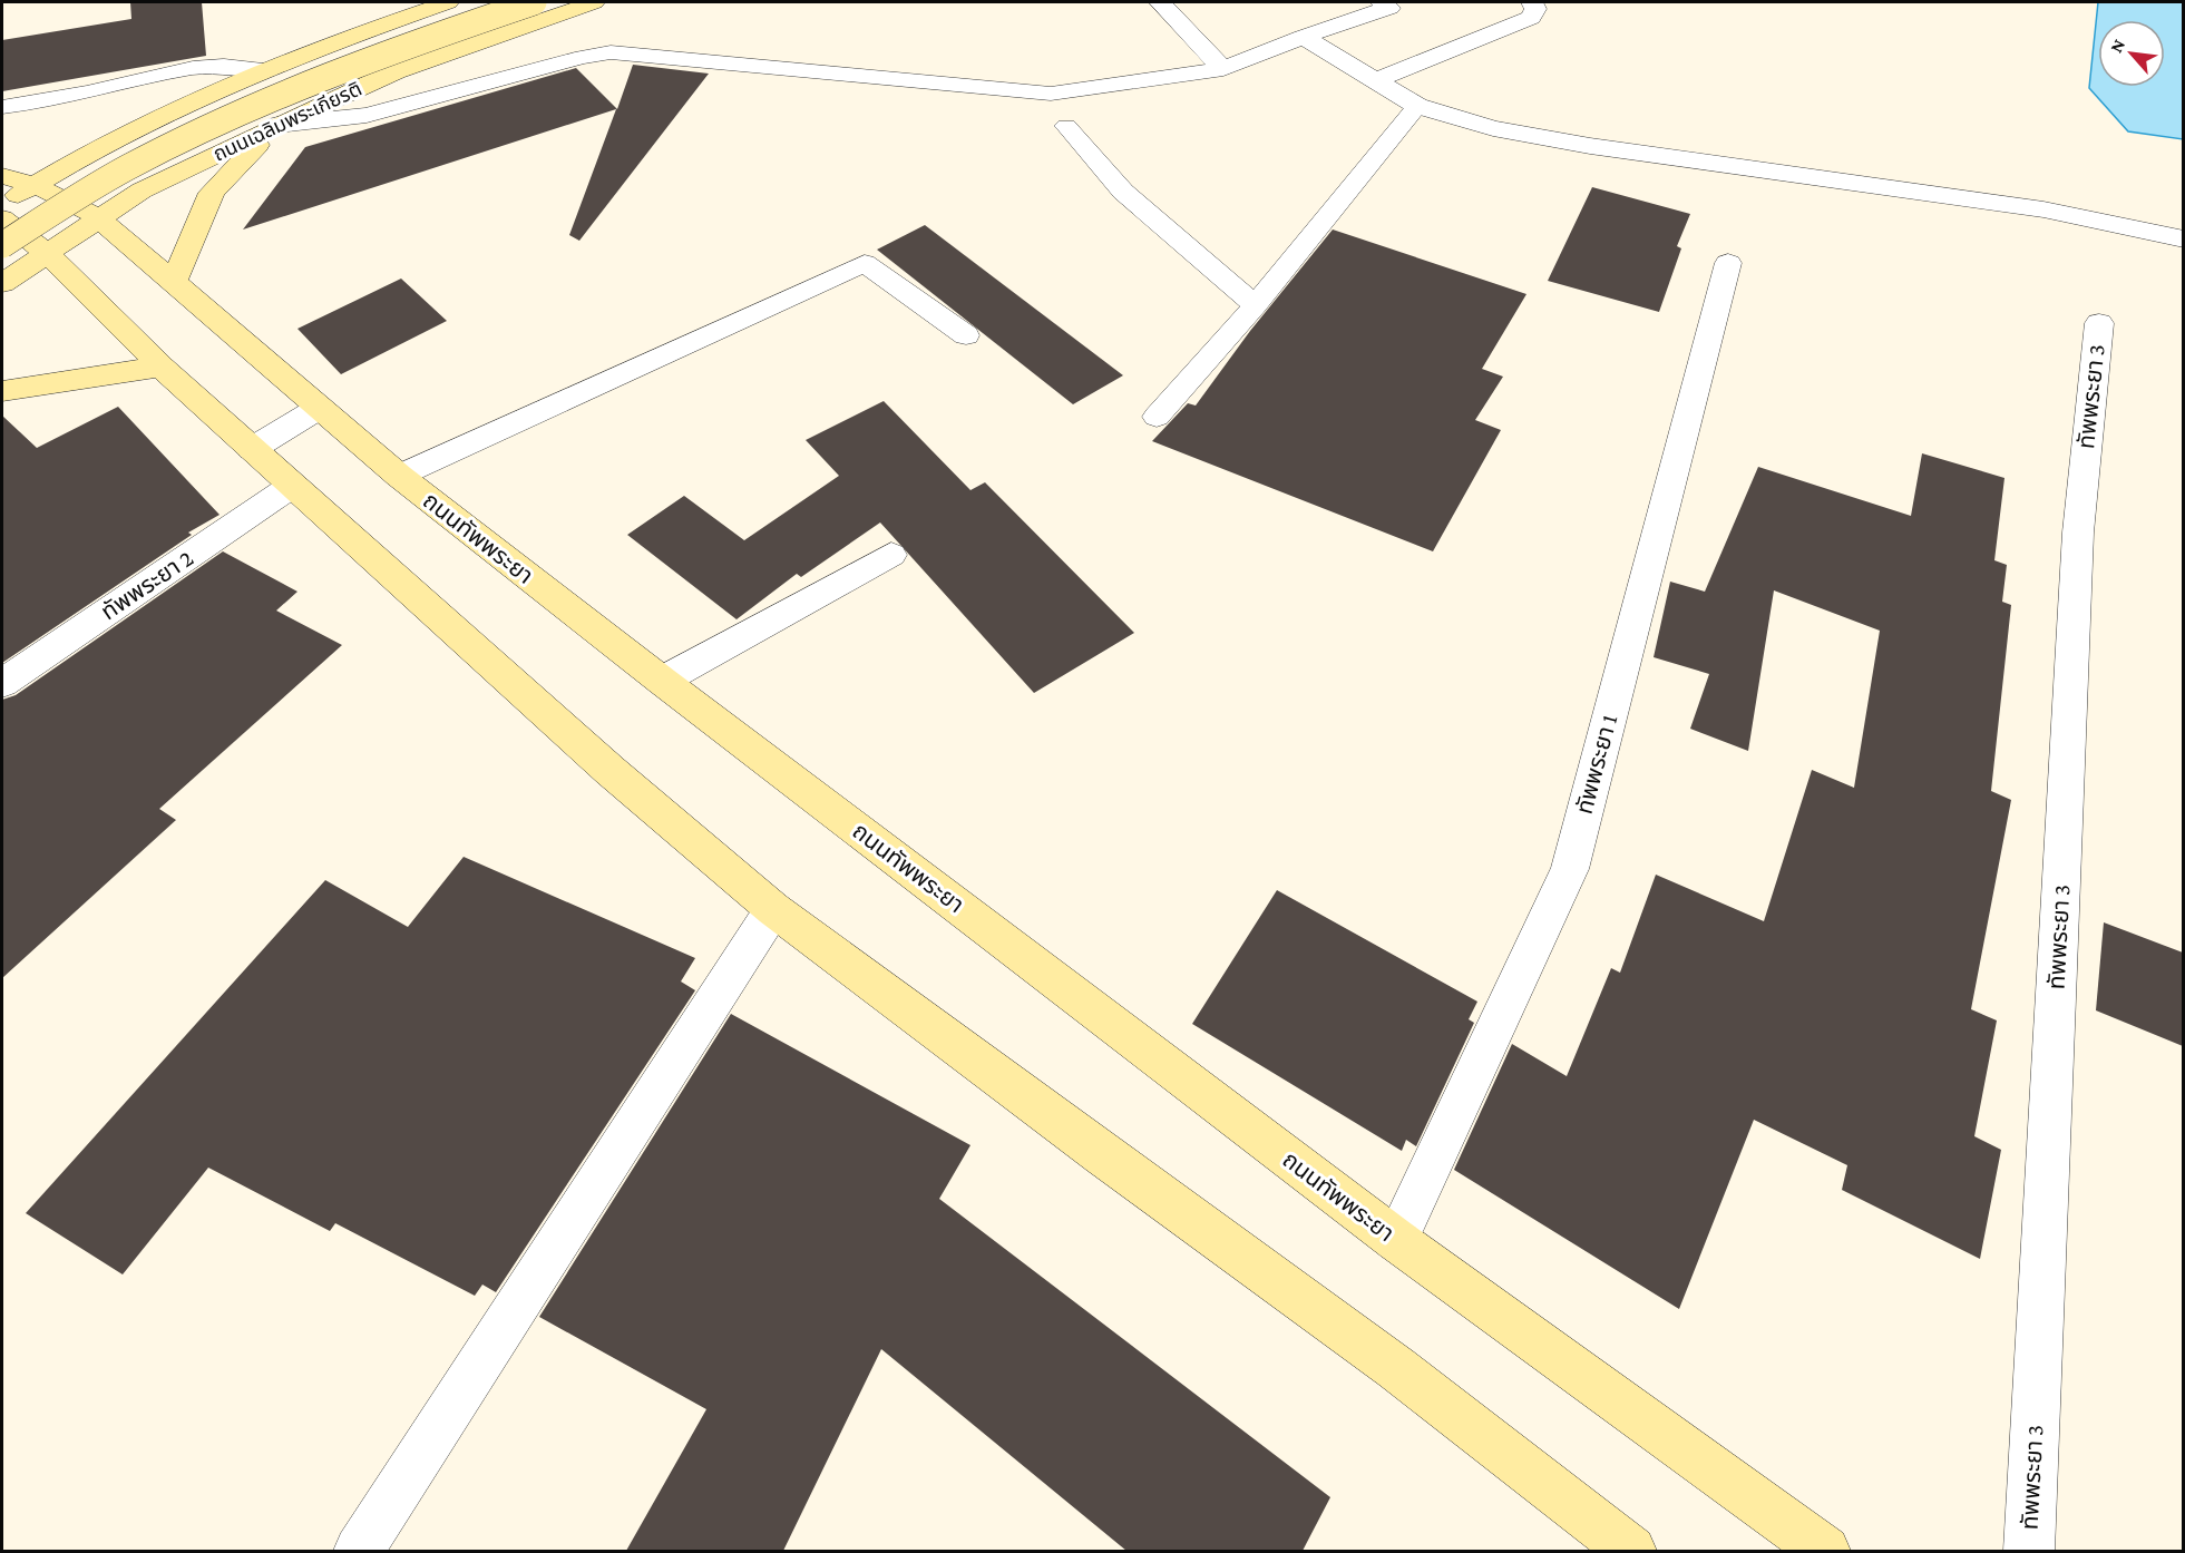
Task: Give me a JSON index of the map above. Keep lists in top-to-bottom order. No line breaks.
{"streets":{"main road":["ถนนเฉลิมพระเกียรติ","ถนนทัพพระยา"],"street":["ทัพพระยา 3","ทัพพระยา 2","ทัพพระยา 1"]},"crossings":[["ถนนเฉลิมพระเกียรติ","ถนนทัพพระยา"],["ถนนทัพพระยา","ทัพพระยา 1"]],"north":"top left"}
